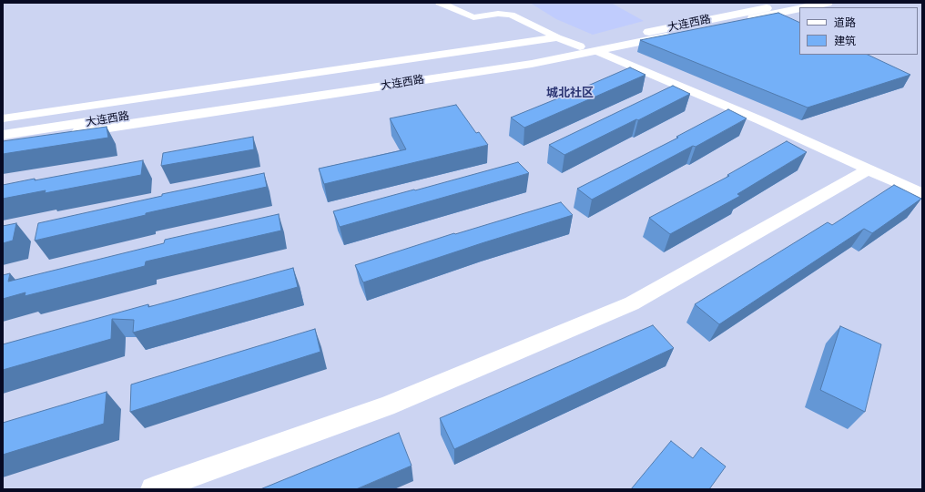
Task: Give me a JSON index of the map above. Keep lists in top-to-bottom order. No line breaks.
{"streets":{"main road":["大连西路"]},"districts":["城北社区"],"legend":["道路","建筑"]}
